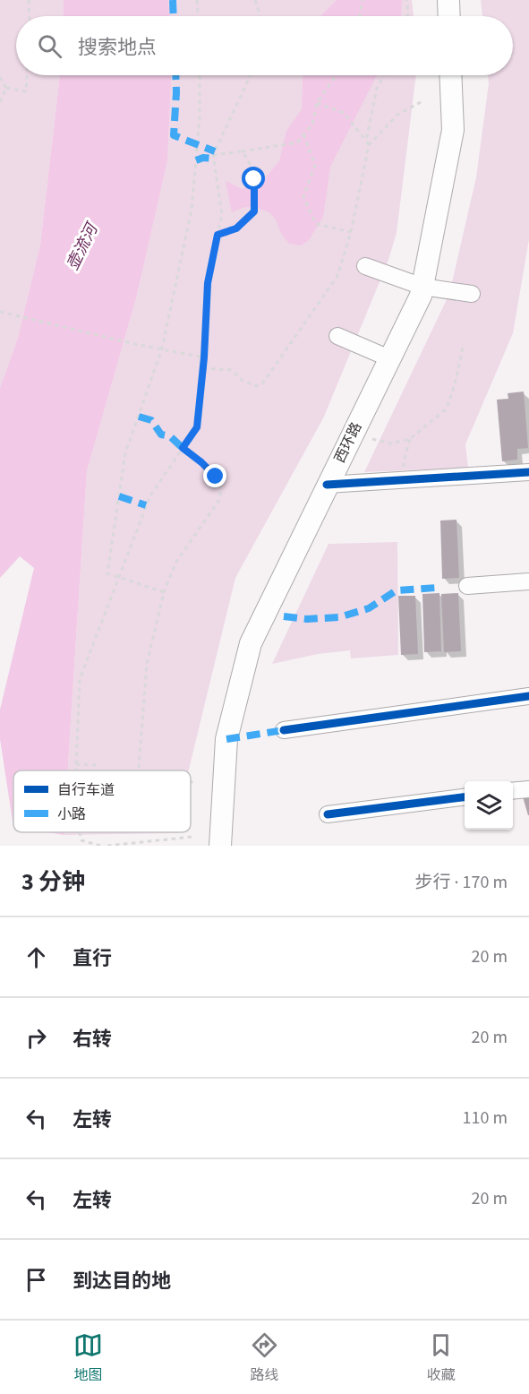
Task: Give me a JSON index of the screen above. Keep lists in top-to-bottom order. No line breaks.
{"streets":{"main road":["西环路"]},"water":["壶流河"],"legend":["自行车道","小路"],"page":{"search":"搜索地点","heading":["3 分钟","步行 · 170 m"],"list":[["直行","20 m"],["右转","20 m"],["左转","110 m"],["左转","20 m"],"到达目的地"],"nav":["地图","路线","收藏"]}}
